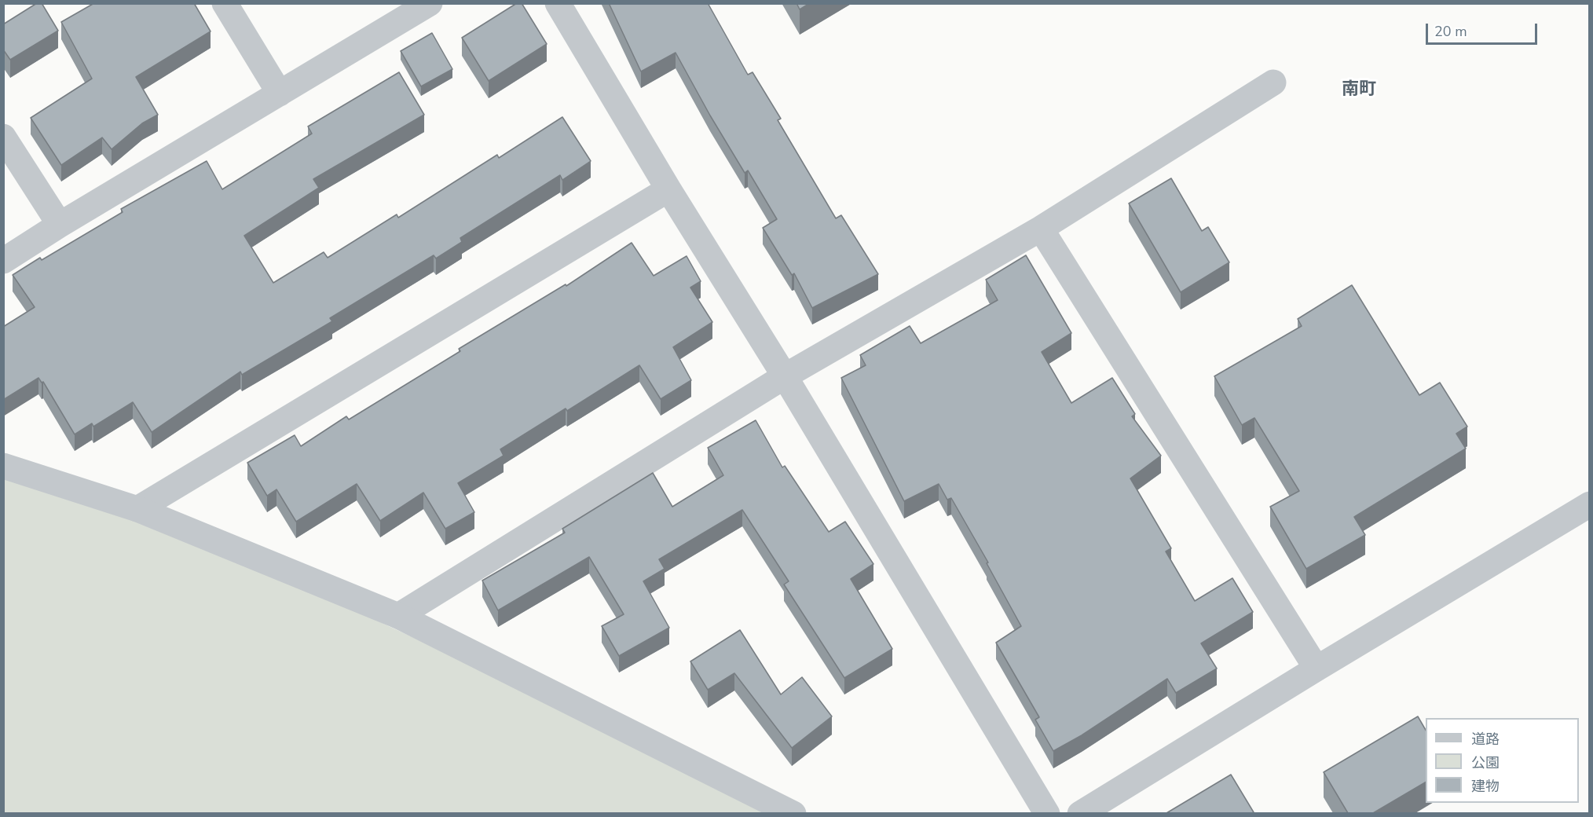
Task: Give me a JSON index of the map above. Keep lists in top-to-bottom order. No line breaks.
{"districts":["南町"],"legend":["道路","公園","建物"],"scale_bar":"20 m"}
